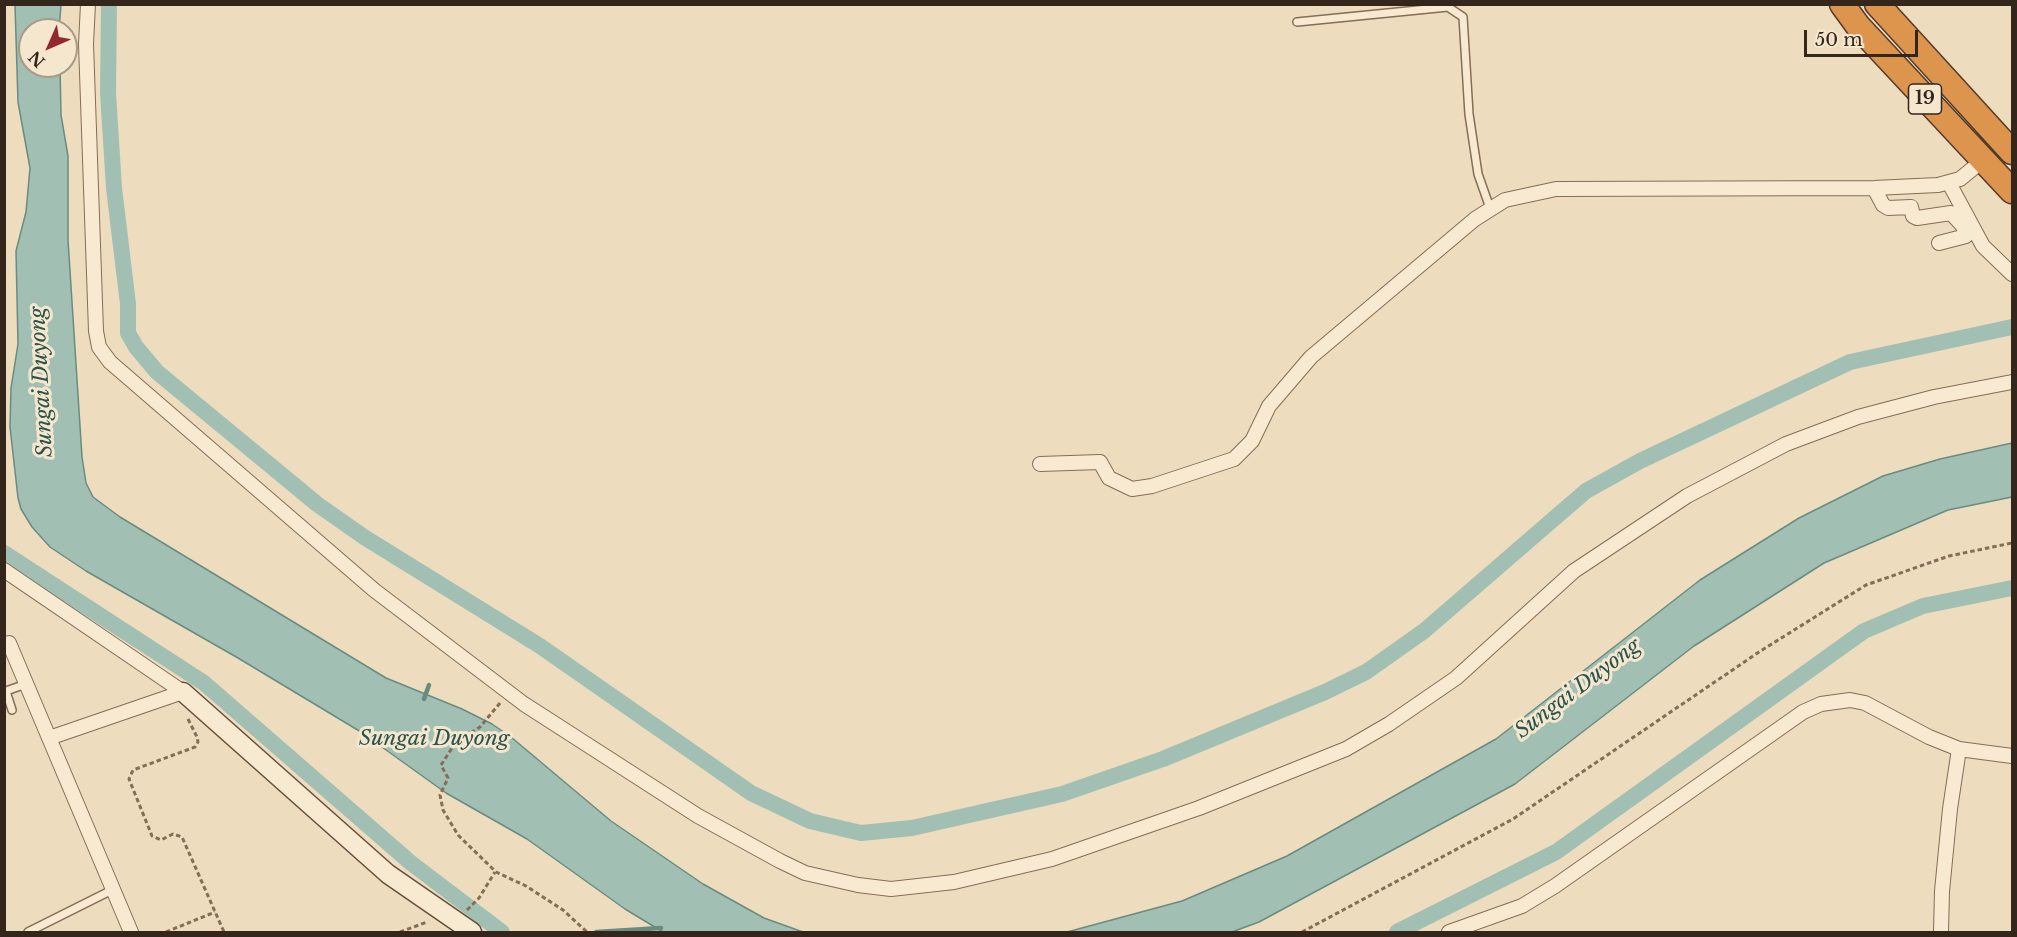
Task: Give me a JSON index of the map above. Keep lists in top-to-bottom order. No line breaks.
{"streets":{"highway":["19"]},"water":["Sungai Duyong"],"scale_bar":"50 m","north":"bottom left"}
